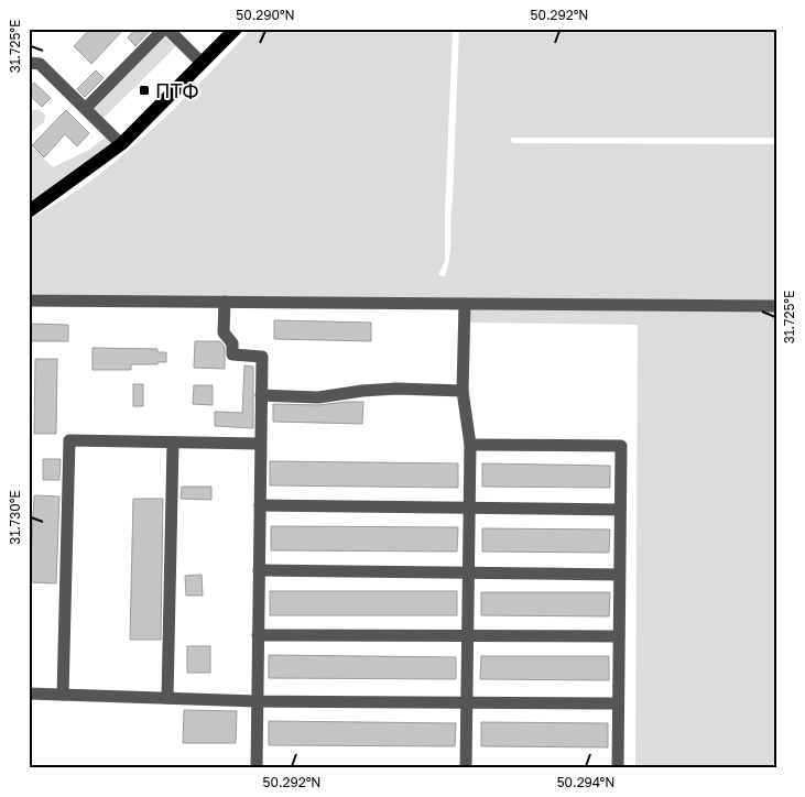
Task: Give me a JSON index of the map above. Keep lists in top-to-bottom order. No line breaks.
{"places":{"transit":["ПТФ"]},"coordinates":["50.290°N","50.292°N","31.725°E","31.730°E","50.294°N"]}
